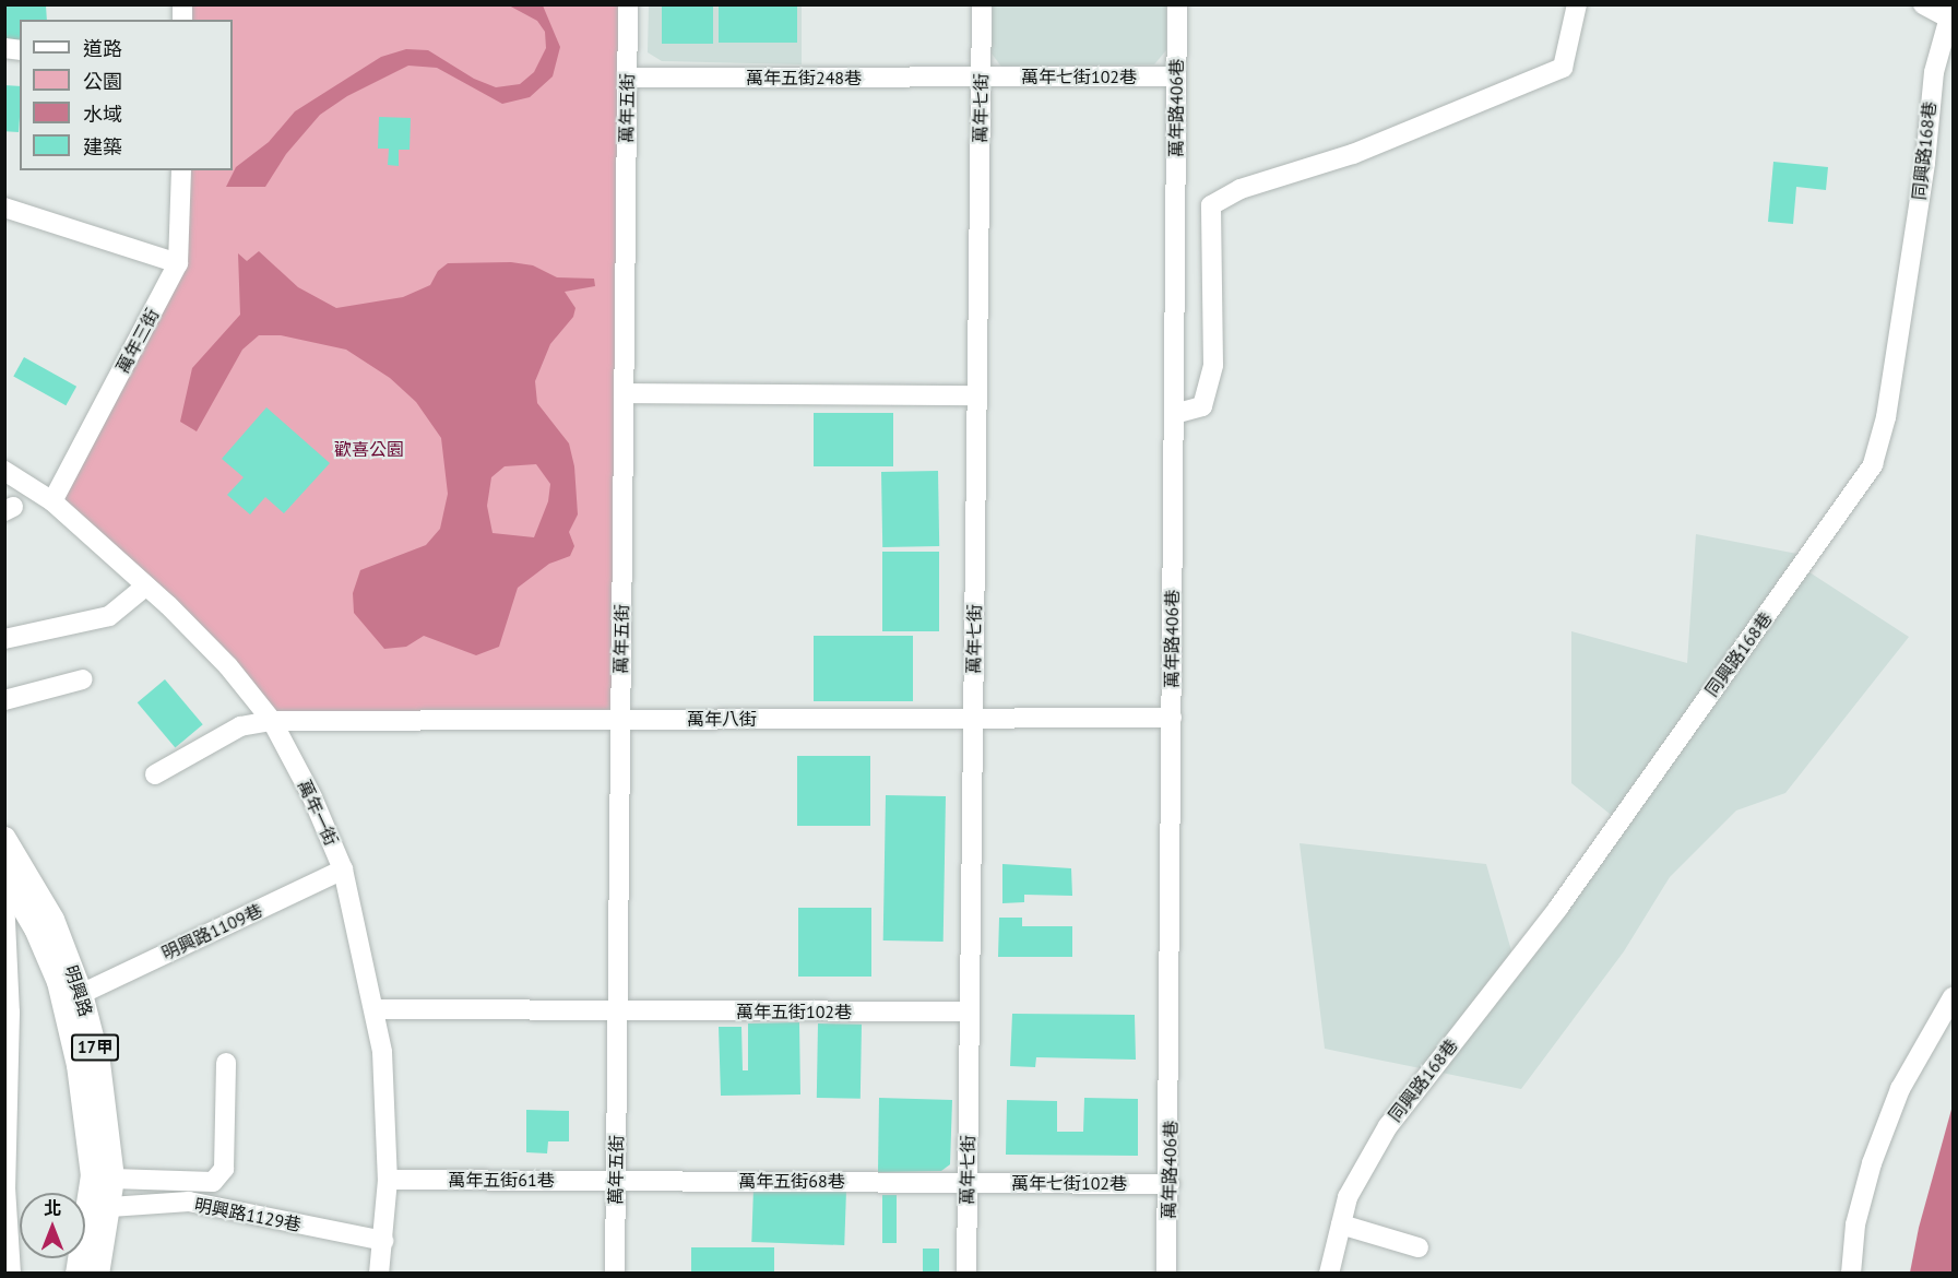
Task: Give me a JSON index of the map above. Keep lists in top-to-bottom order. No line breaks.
{"streets":{"main road":["明興路","17甲"],"street":["萬年七街102巷","萬年五街248巷","萬年五街","萬年七街","萬年路406巷","同興路168巷","萬年三街","萬年八街","萬年一街","明興路1109巷","萬年五街102巷","萬年五街61巷","萬年五街68巷","明興路1129巷"]},"crossings":[["萬年七街102巷","萬年五街248巷"],["萬年七街102巷","萬年七街"],["萬年七街102巷","萬年路406巷"],["萬年七街102巷","萬年五街68巷"],["萬年五街248巷","萬年五街"],["萬年五街248巷","萬年七街"],["萬年五街","萬年八街"],["萬年五街","萬年五街102巷"],["萬年五街","萬年五街61巷"],["萬年五街","萬年五街68巷"],["萬年七街","萬年八街"],["萬年七街","萬年五街102巷"],["萬年七街","萬年五街68巷"],["萬年路406巷","萬年八街"],["萬年三街","萬年一街"],["萬年八街","萬年一街"],["萬年一街","明興路1109巷"],["萬年一街","萬年五街102巷"],["萬年一街","萬年五街61巷"],["萬年一街","明興路1129巷"],["明興路1109巷","明興路"],["明興路","明興路1129巷"],["萬年五街61巷","萬年五街68巷"]],"parks":["歡喜公園"],"legend":["道路","公園","水域","建築"],"north":"top"}
